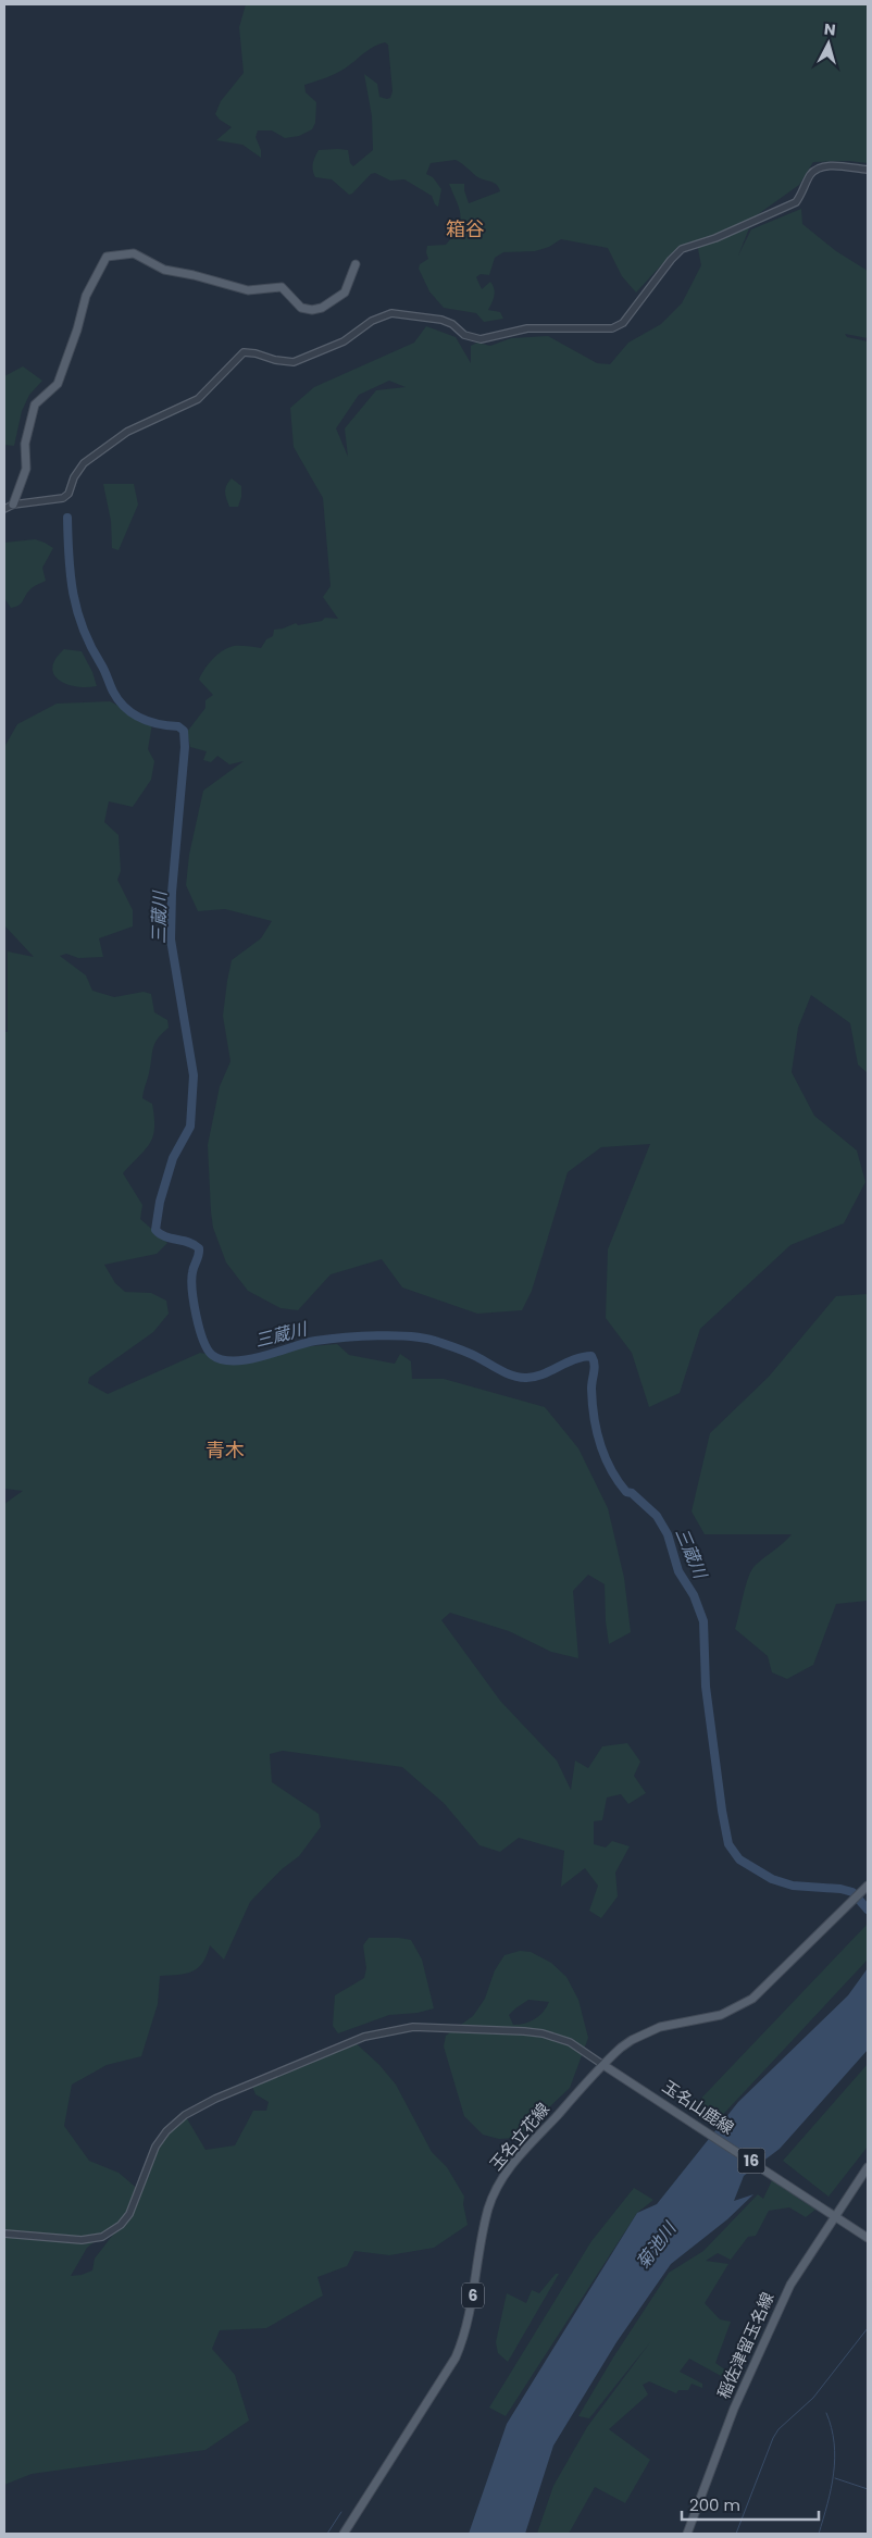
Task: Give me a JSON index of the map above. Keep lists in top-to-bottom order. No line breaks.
{"streets":{"main road":["玉名山鹿線","玉名立花線","16","6","稲佐津留玉名線"]},"crossings":[["玉名山鹿線","玉名立花線"],["玉名山鹿線","稲佐津留玉名線"]],"districts":["箱谷","青木"],"water":["三蔵川","菊池川"],"scale_bar":"200 m","north":"top"}
